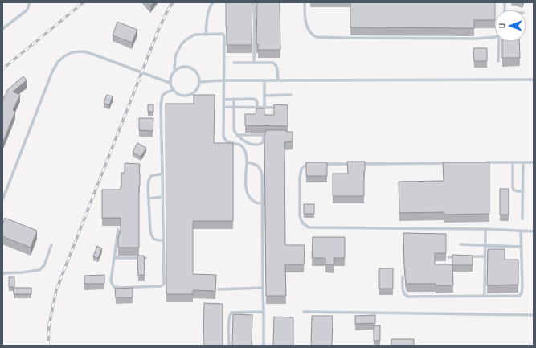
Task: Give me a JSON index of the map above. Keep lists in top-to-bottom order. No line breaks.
{"north":"left"}
